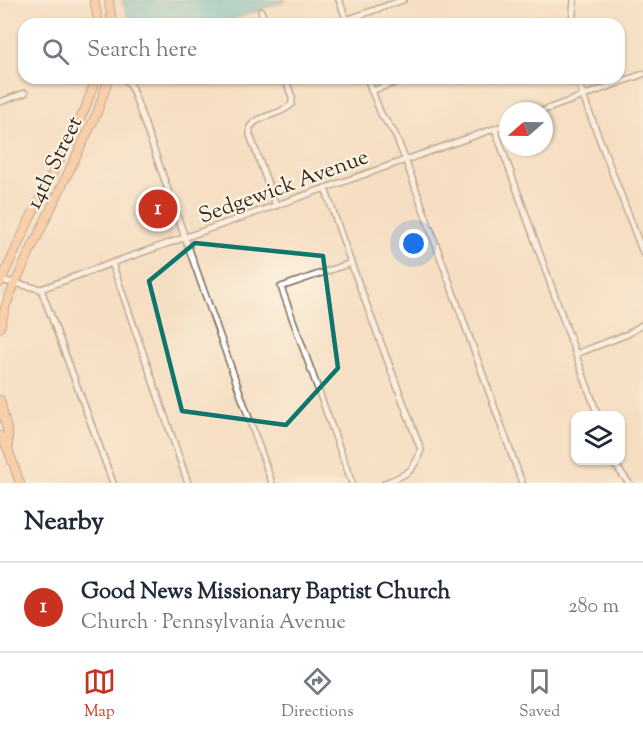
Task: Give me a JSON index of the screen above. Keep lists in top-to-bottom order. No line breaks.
{"streets":{"main road":["14th Street"],"street":["Sedgewick Avenue"]},"north":"left","page":{"search":"Search here","pins":"1","heading":"Nearby","list":[{"mark":"1","name":"Good News Missionary Baptist Church","note":"Church · Pennsylvania Avenue","value":"280 m"}],"nav":["Map","Directions","Saved"]}}
